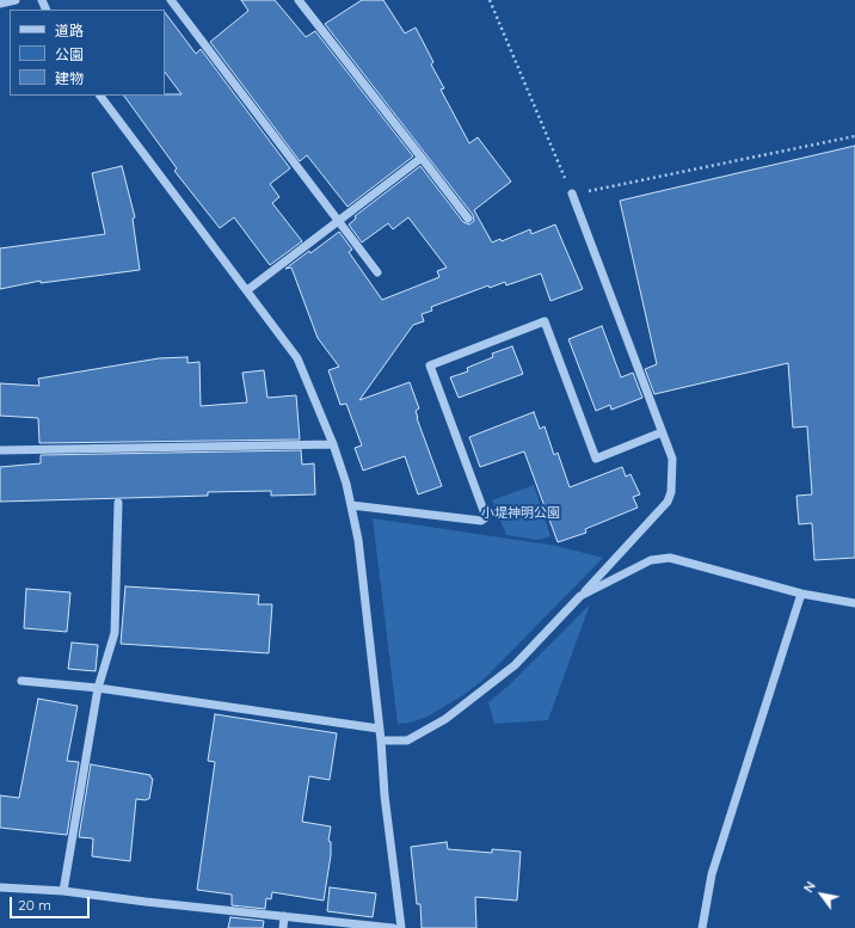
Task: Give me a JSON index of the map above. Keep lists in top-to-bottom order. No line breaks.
{"parks":["小堤神明公園"],"legend":["道路","公園","建物"],"scale_bar":"20 m","north":"top left"}
